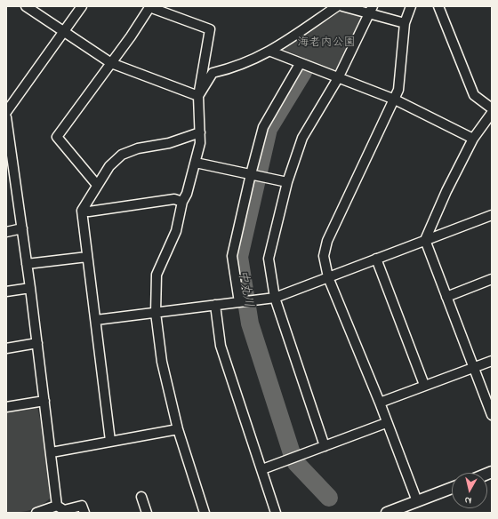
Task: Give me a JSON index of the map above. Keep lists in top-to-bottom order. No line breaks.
{"water":["中丸川"],"parks":["海老内公園"],"north":"bottom"}
